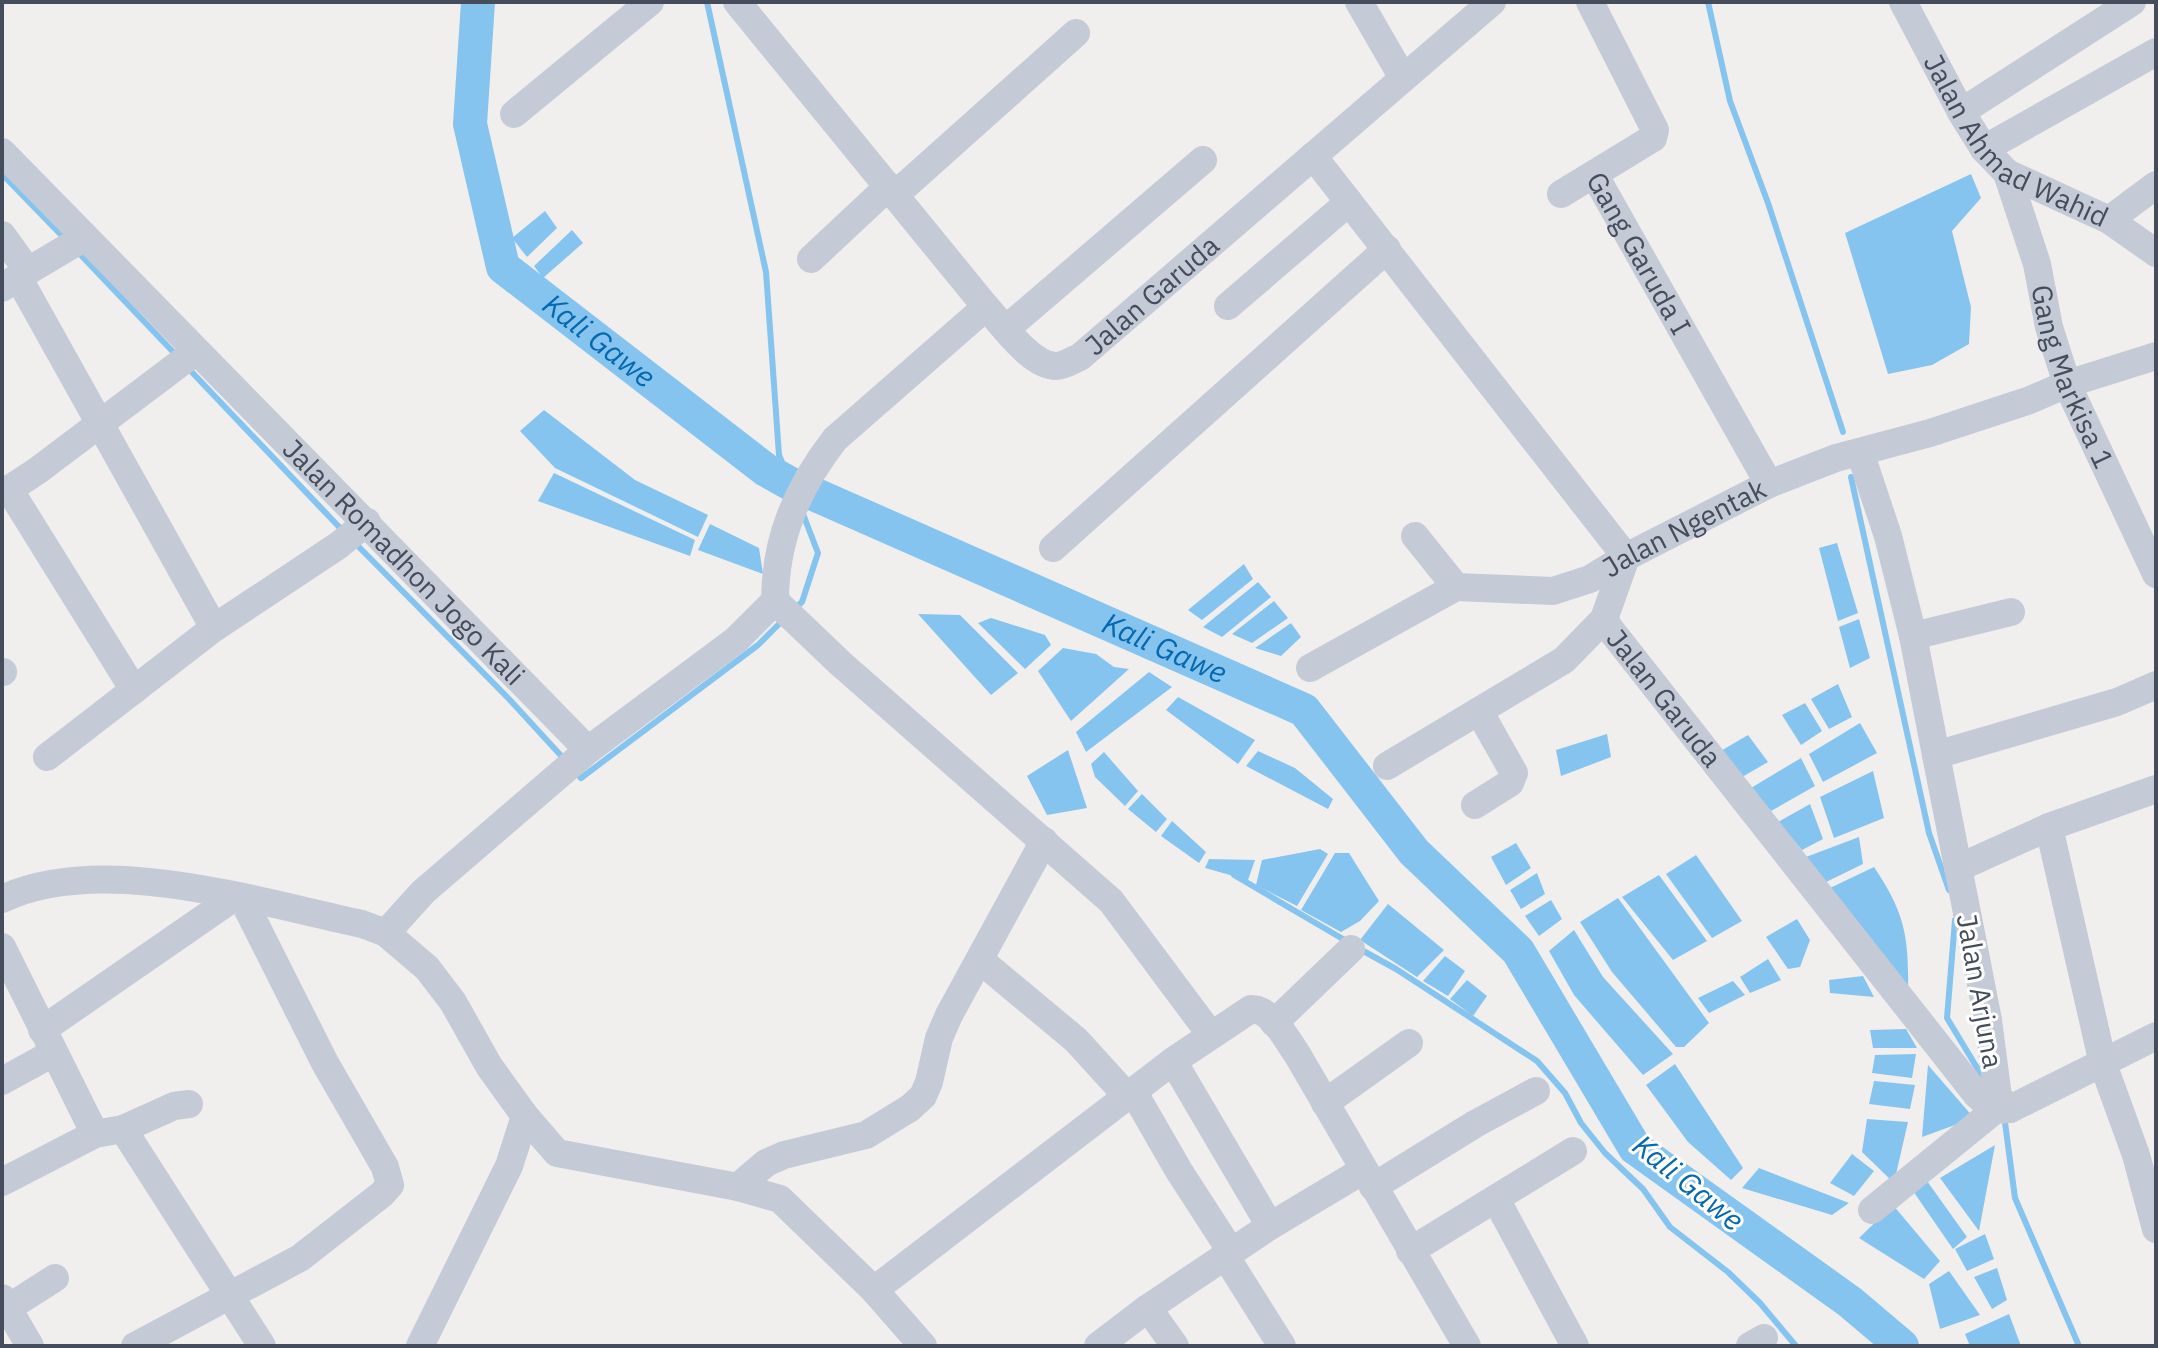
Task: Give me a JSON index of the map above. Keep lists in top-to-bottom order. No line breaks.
{"streets":{"street":["Jalan Ahmad Wahid","Gang Garuda I","Jalan Garuda","Gang Markisa 1","Jalan Ngentak","Jalan Romadhon Jogo Kali","Jalan Arjuna"]},"crossings":[["Jalan Ahmad Wahid","Gang Markisa 1"],["Gang Garuda I","Jalan Ngentak"],["Jalan Garuda","Jalan Ngentak"],["Jalan Garuda","Jalan Arjuna"],["Gang Markisa 1","Jalan Ngentak"],["Jalan Ngentak","Jalan Arjuna"]],"water":["Kali Gawe"]}
